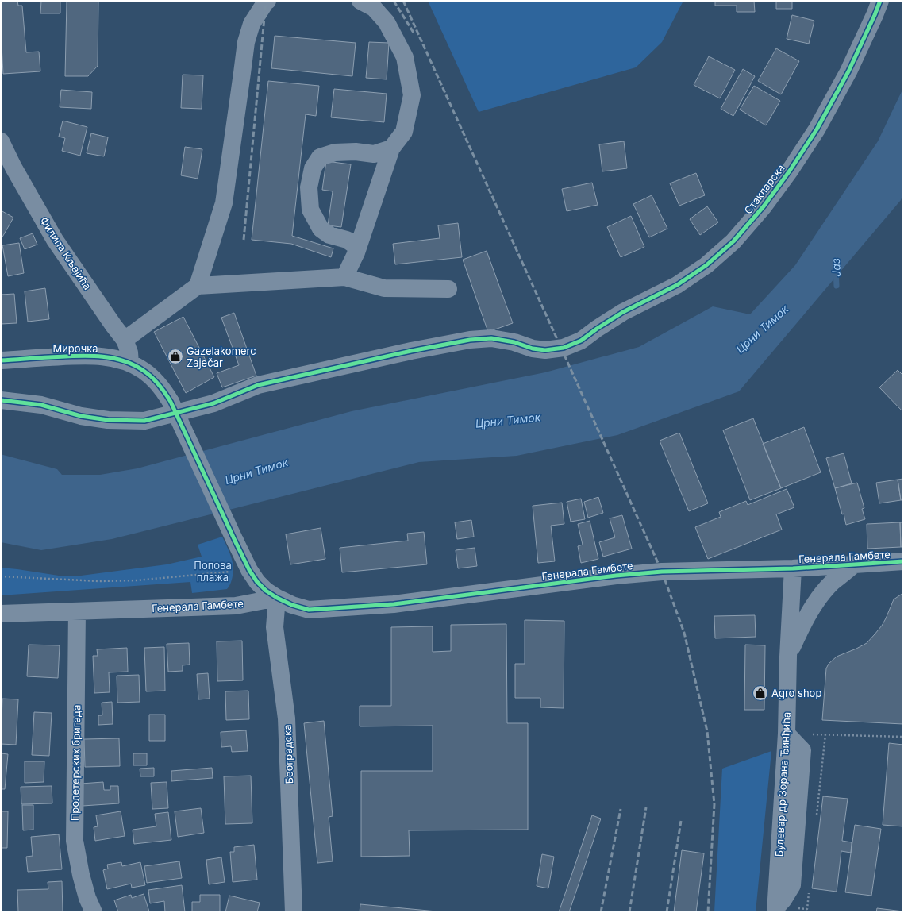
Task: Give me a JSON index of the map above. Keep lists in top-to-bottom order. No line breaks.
{"streets":{"street":["Стакларска","Филипа Кљајића","Мирочка","Генерала Гамбете","Београдска","Пролетерских бригада","Булевар др Зорана Ђинђића"]},"crossings":[["Филипа Кљајића","Мирочка"],["Мирочка","Генерала Гамбете"],["Мирочка","Београдска"],["Генерала Гамбете","Београдска"],["Генерала Гамбете","Пролетерских бригада"],["Генерала Гамбете","Булевар др Зорана Ђинђића"]],"water":["Јаз","Црни Тимок"],"parks":["Попова плажа"],"places":{"shop":["Gazelakomerc Zaječar","Agro shop"]}}
